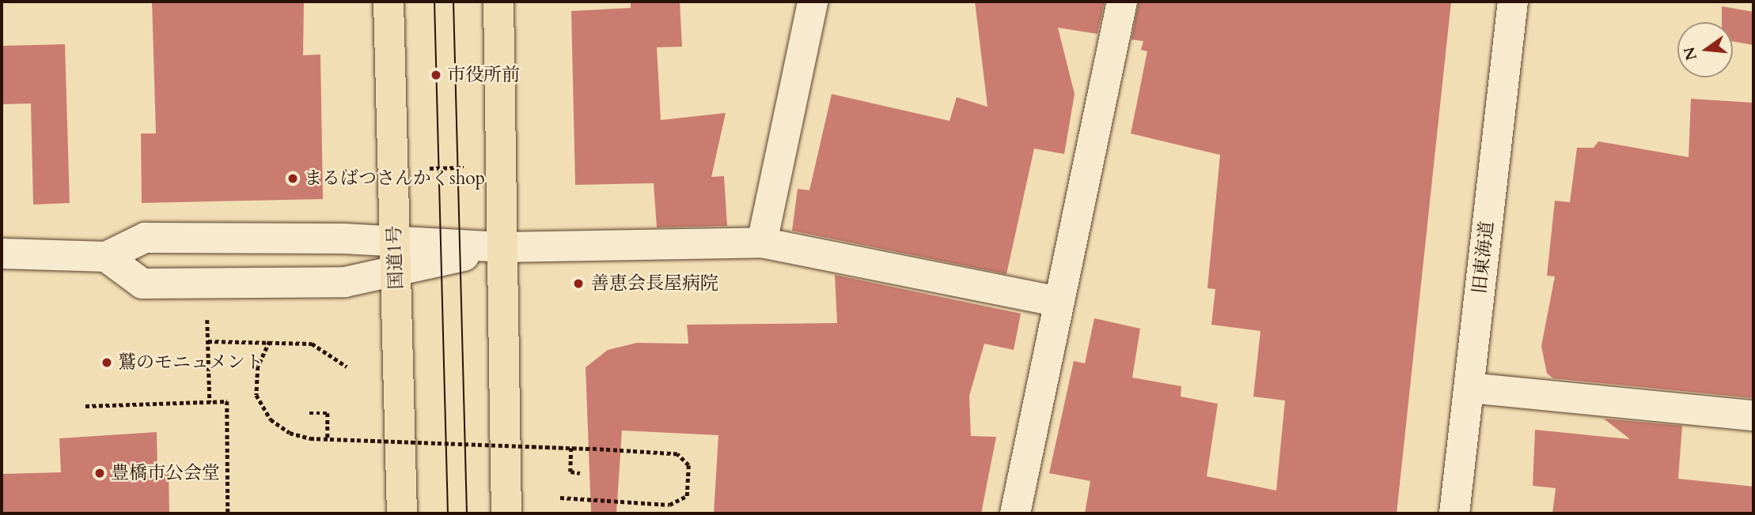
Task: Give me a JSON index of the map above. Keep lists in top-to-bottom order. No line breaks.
{"streets":{"highway":["国道1号"],"street":["旧東海道"]},"places":["市役所前","まるばつさんかくshop","善恵会長屋病院","鷲のモニュメント","豊橋市公会堂"],"north":"left"}
